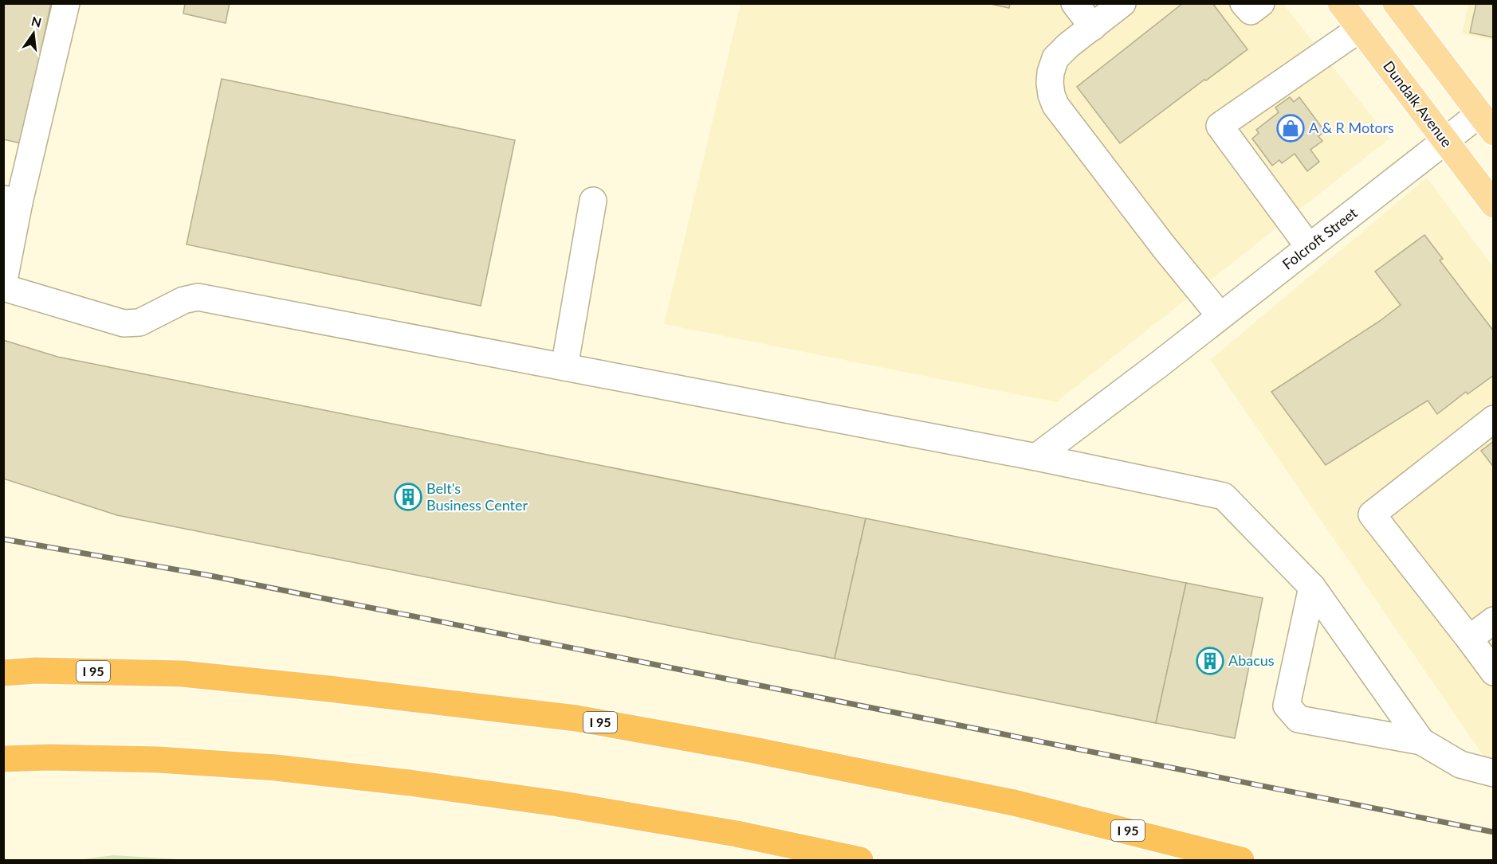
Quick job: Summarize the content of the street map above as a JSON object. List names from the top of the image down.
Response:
{
  "streets": {
    "highway": ["I 95"],
    "main road": ["Dundalk Avenue"],
    "street": ["Folcroft Street"]
  },
  "crossings": [
    ["Dundalk Avenue", "Folcroft Street"]
  ],
  "places": {
    "shop": ["A & R Motors"],
    "building": ["Belt's Business Center", "Abacus"]
  },
  "north": "top"
}
